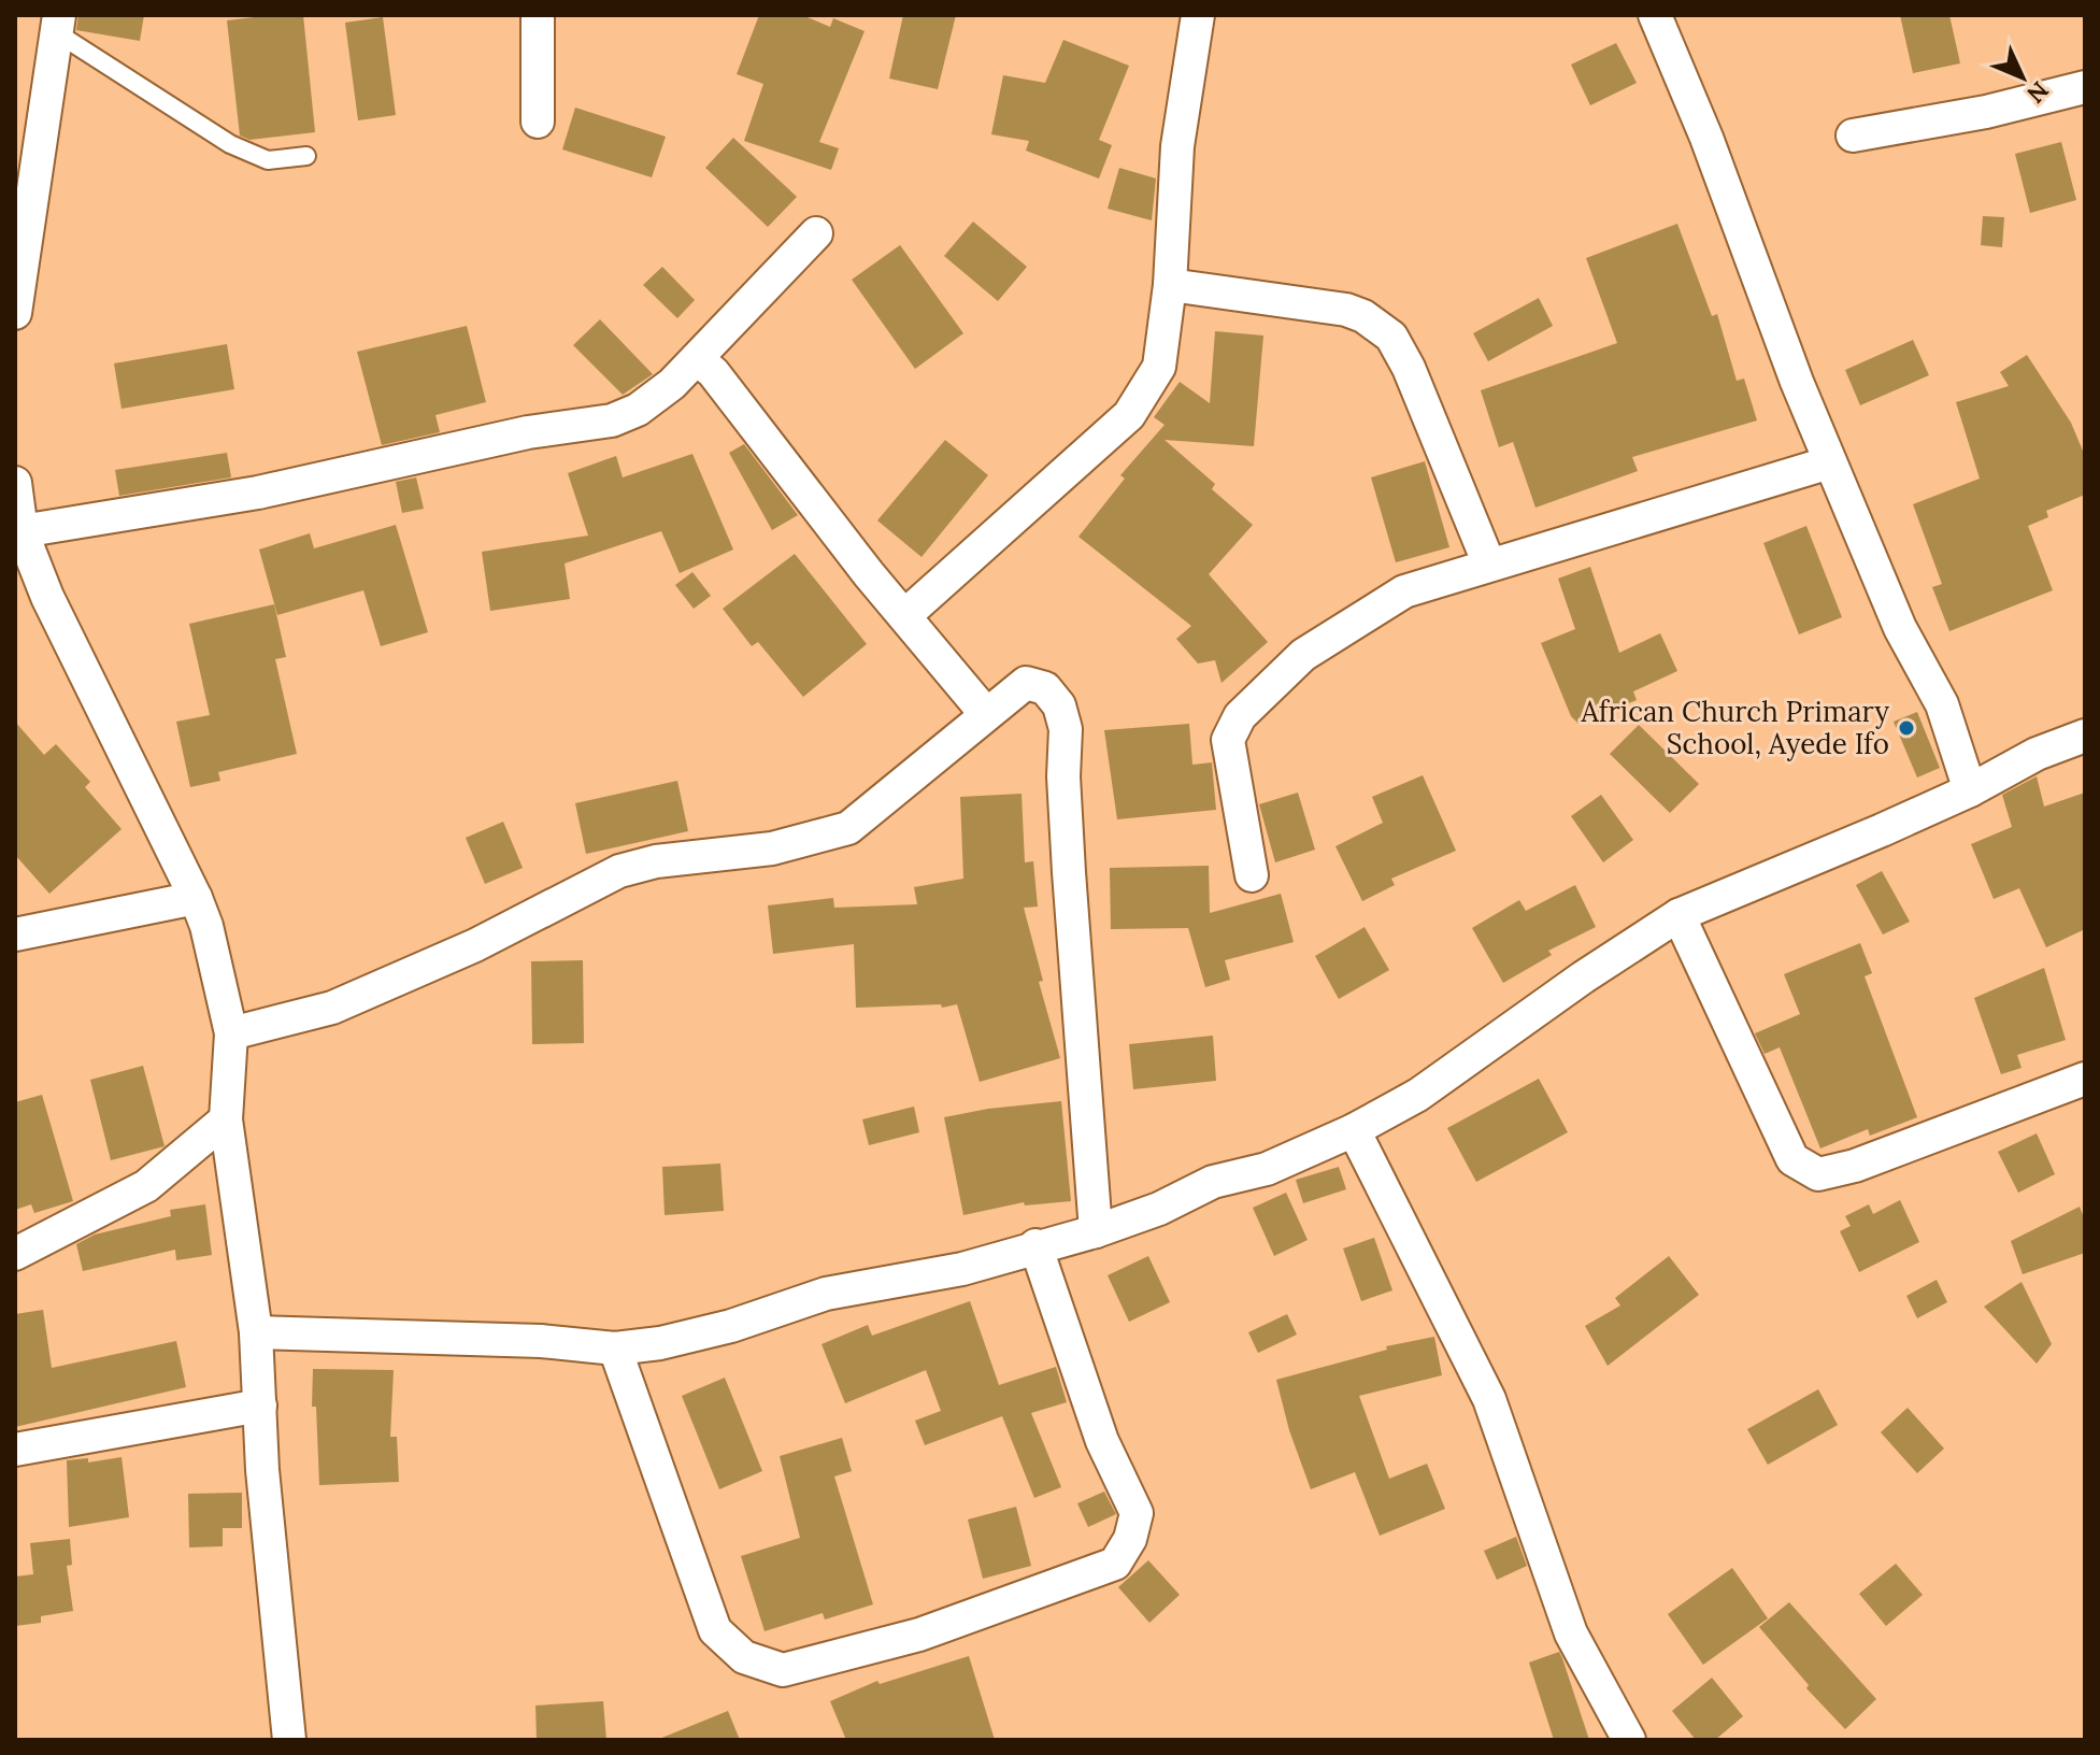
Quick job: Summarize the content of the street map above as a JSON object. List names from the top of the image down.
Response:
{
  "places": ["African Church Primary School, Ayede Ifo"],
  "north": "bottom right"
}
